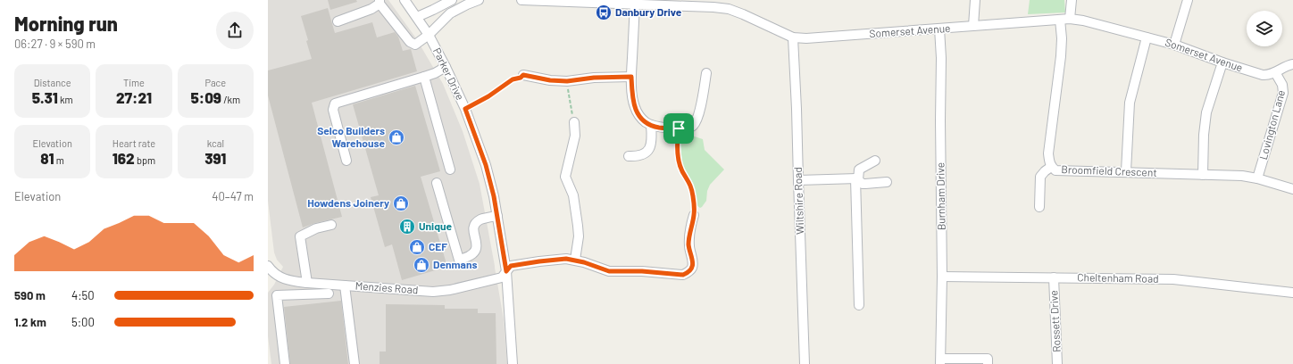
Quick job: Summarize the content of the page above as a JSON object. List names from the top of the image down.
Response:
{
  "streets": {
    "street": [
      "Somerset Avenue",
      "Parker Drive",
      "Lovington Lane",
      "Broomfield Crescent",
      "Burnham Drive",
      "Wiltshire Road",
      "Cheltenham Road",
      "Menzies Road",
      "Rossett Drive"
    ]
  },
  "crossings": [
    ["Somerset Avenue", "Lovington Lane"],
    ["Somerset Avenue", "Broomfield Crescent"],
    ["Somerset Avenue", "Burnham Drive"],
    ["Somerset Avenue", "Wiltshire Road"],
    ["Parker Drive", "Menzies Road"],
    ["Lovington Lane", "Broomfield Crescent"],
    ["Burnham Drive", "Cheltenham Road"],
    ["Cheltenham Road", "Rossett Drive"]
  ],
  "places": {
    "bus stop": ["Danbury Drive"],
    "shop": [
      "Selco Builders Warehouse",
      "Howdens Joinery",
      "CEF",
      "Denmans"
    ],
    "building": ["Unique"]
  },
  "page": {
    "heading": ["Morning run", "06:27 · 9 × 590 m"],
    "stats": [
      ["Distance", "5.31 km"],
      ["Time", "27:21"],
      ["Pace", "5:09 /km"],
      ["Elevation", "81 m"],
      ["Heart rate", "162 bpm"],
      ["kcal", "391"]
    ],
    "chart": ["Elevation", "40–47 m"],
    "list": [
      {
        "name": "590 m",
        "note": "4:50"
      },
      {
        "name": "1.2 km",
        "note": "5:00"
      }
    ]
  }
}
